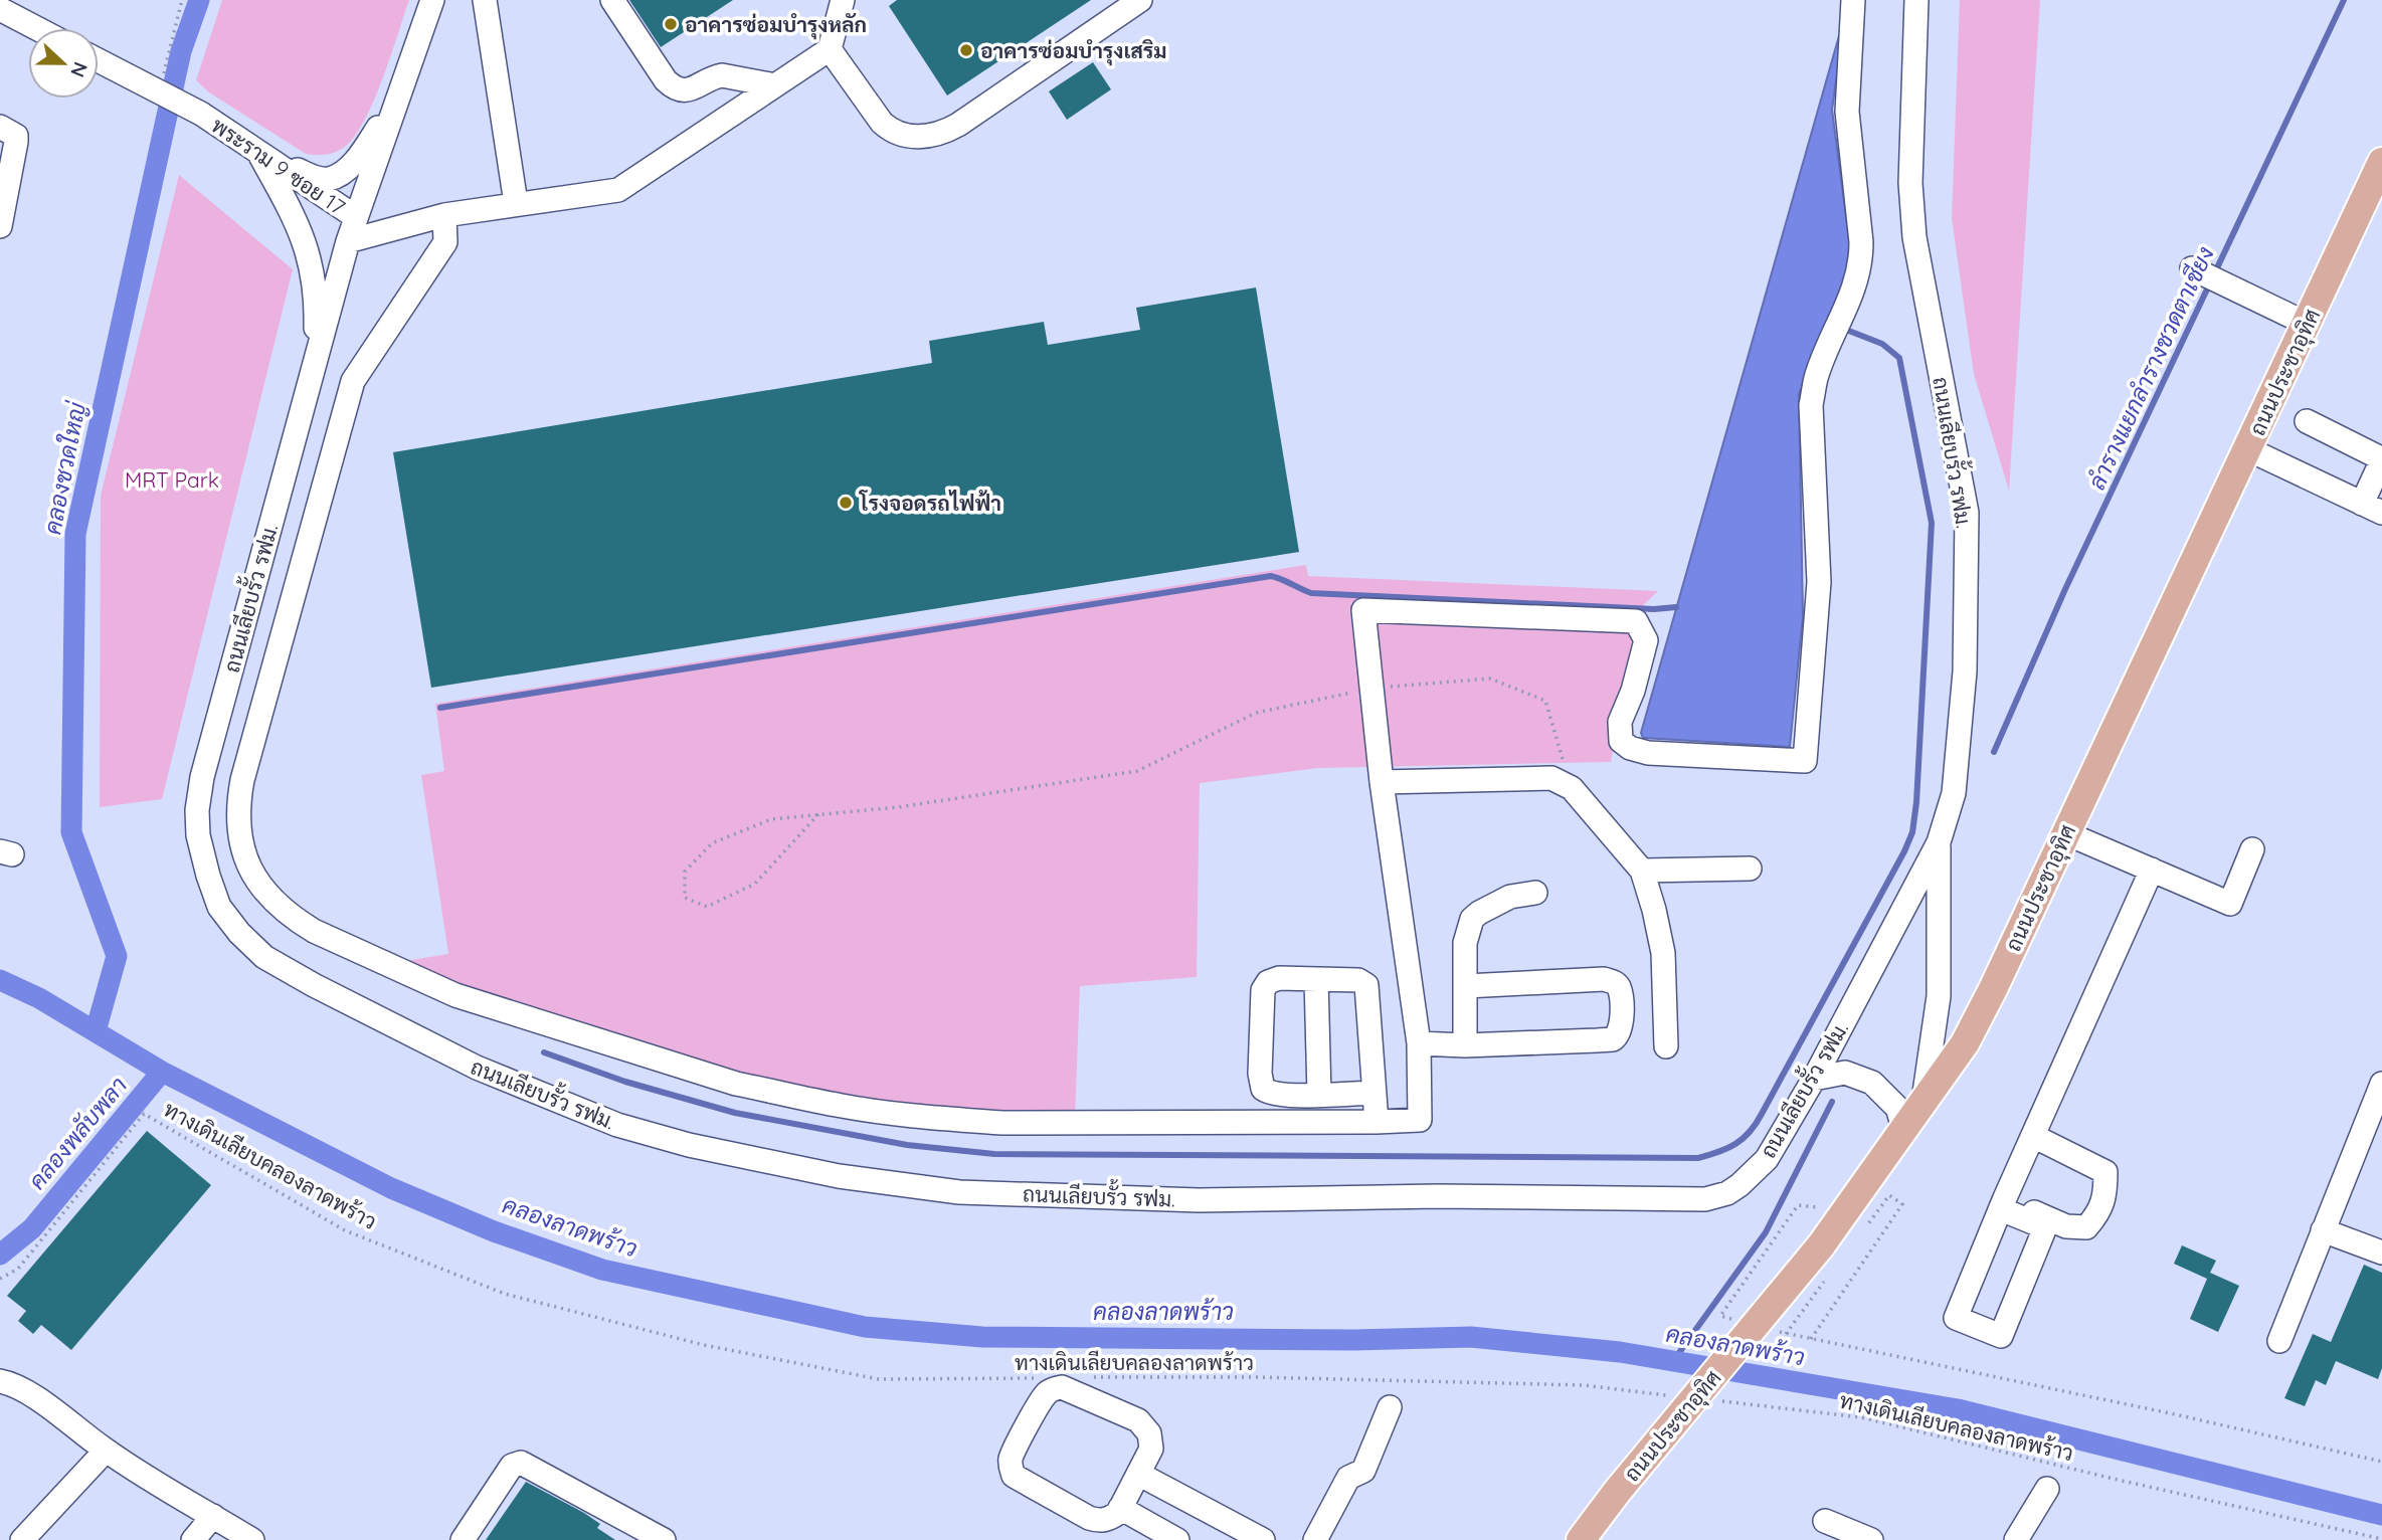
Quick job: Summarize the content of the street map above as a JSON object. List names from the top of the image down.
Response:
{
  "streets": {
    "main road": ["ถนนประชาอุทิศ"],
    "street": ["พระราม 9 ซอย 17", "ถนนเลียบรั้ว รฟม."],
    "path": ["ทางเดินเลียบคลองลาดพร้าว"]
  },
  "crossings": [
    ["พระราม 9 ซอย 17", "ถนนเลียบรั้ว รฟม."]
  ],
  "water": [
    "ลำรางแยกลำรางชวดตาเชียง",
    "คลองชวดใหญ่",
    "คลองพลับพลา",
    "คลองลาดพร้าว"
  ],
  "parks": ["MRT Park"],
  "places": ["อาคารซ่อมบำรุงหลัก", "อาคารซ่อมบำรุงเสริม", "โรงจอดรถไฟฟ้า"],
  "north": "right"
}
